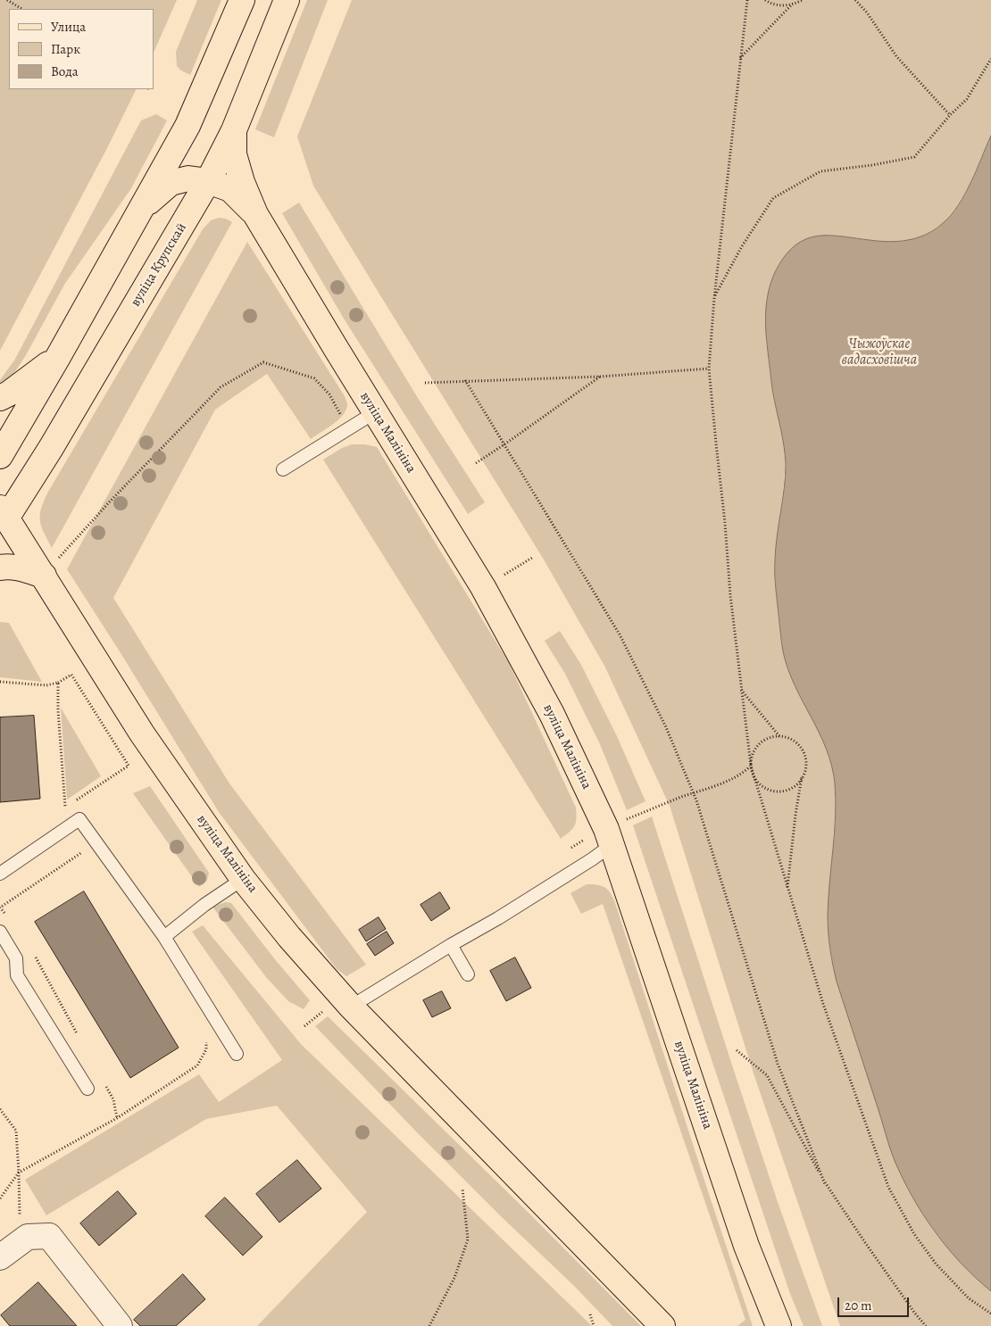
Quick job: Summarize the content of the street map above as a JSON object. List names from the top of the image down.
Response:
{
  "streets": {
    "main road": ["вуліца Крупскай", "вуліца Малініна"]
  },
  "crossings": [
    ["вуліца Крупскай", "вуліца Малініна"]
  ],
  "water": ["Чыжоўскае вадасховішча"],
  "legend": ["Улица", "Парк", "Вода"],
  "scale_bar": "20 m"
}
